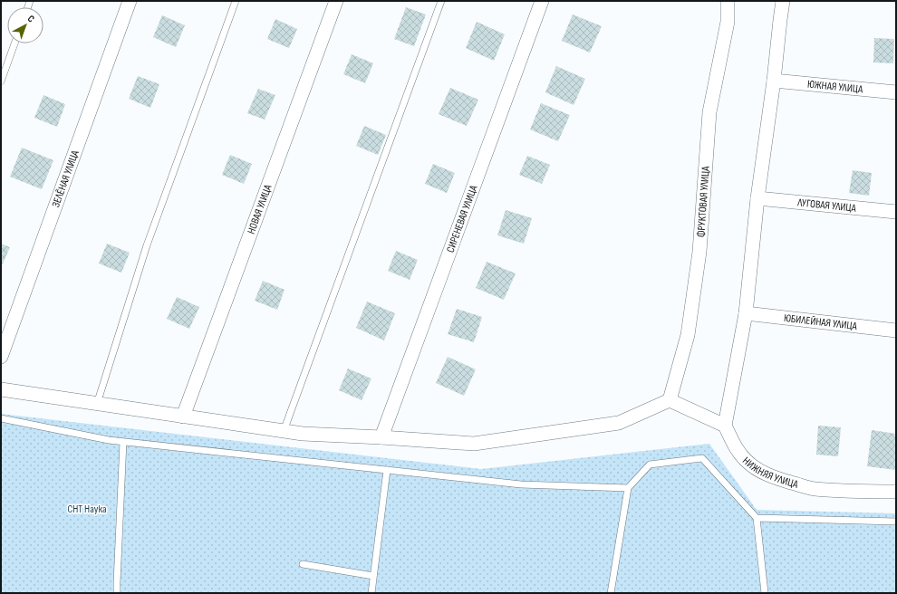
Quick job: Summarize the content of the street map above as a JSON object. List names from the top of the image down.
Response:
{
  "streets": {
    "street": [
      "ЮЖНАЯ УЛИЦА",
      "ЗЕЛЁНАЯ УЛИЦА",
      "ФРУКТОВАЯ УЛИЦА",
      "ЛУГОВАЯ УЛИЦА",
      "НОВАЯ УЛИЦА",
      "СИРЕНЕВАЯ УЛИЦА",
      "ЮБИЛЕЙНАЯ УЛИЦА",
      "НИЖНЯЯ УЛИЦА"
    ]
  },
  "parks": ["СНТ Наука"],
  "north": "top right"
}
